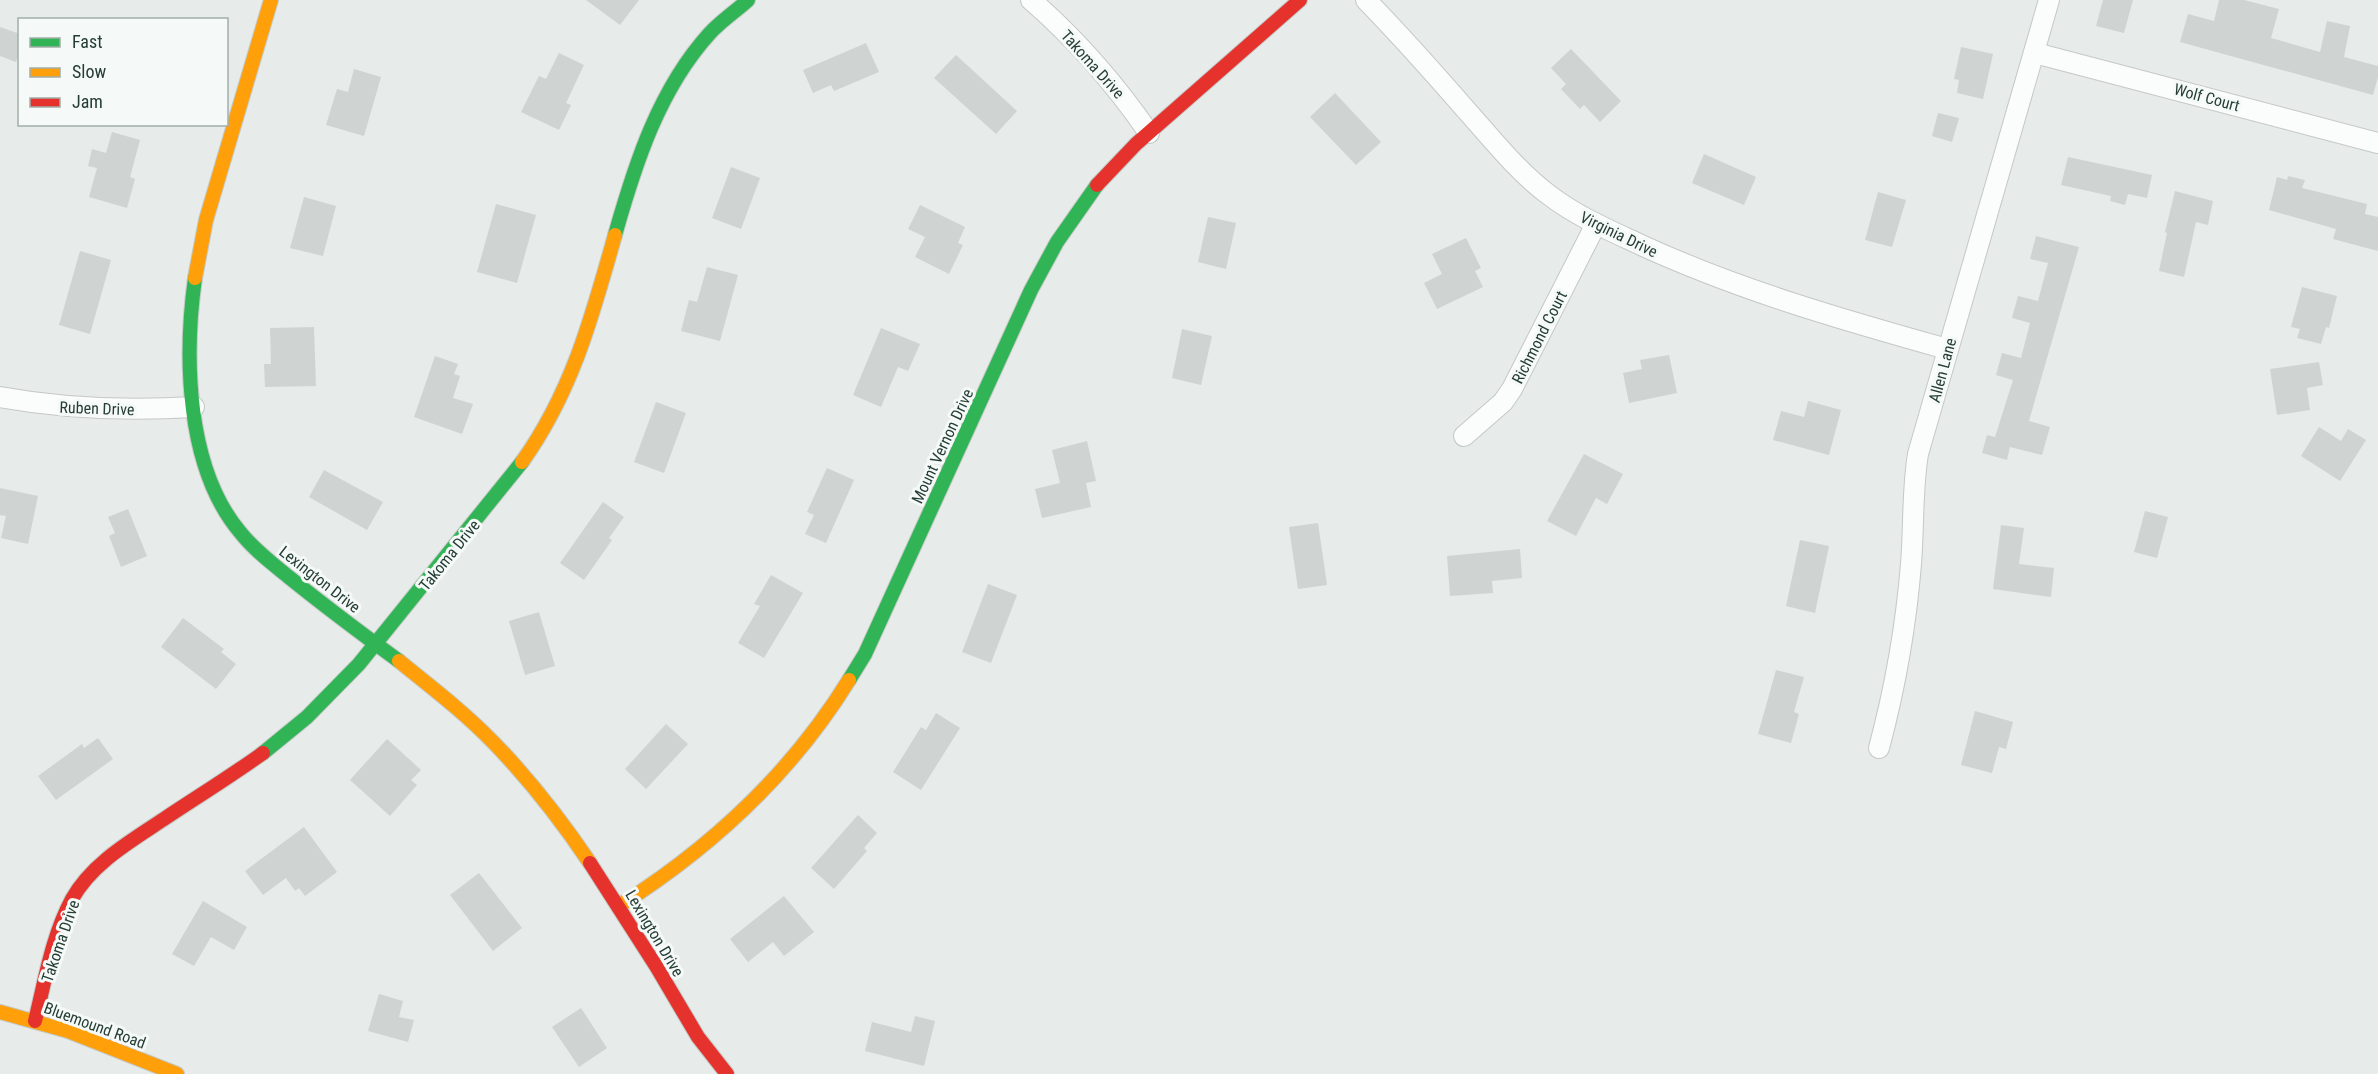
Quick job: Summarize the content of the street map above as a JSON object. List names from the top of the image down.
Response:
{
  "streets": {
    "street": [
      "Takoma Drive",
      "Wolf Court",
      "Virginia Drive",
      "Richmond Court",
      "Allen Lane",
      "Ruben Drive",
      "Mount Vernon Drive",
      "Lexington Drive",
      "Bluemound Road"
    ]
  },
  "crossings": [
    ["Takoma Drive", "Mount Vernon Drive"],
    ["Takoma Drive", "Lexington Drive"],
    ["Takoma Drive", "Bluemound Road"],
    ["Wolf Court", "Allen Lane"],
    ["Virginia Drive", "Richmond Court"],
    ["Virginia Drive", "Allen Lane"],
    ["Ruben Drive", "Lexington Drive"],
    ["Mount Vernon Drive", "Lexington Drive"]
  ],
  "legend": ["Fast", "Slow", "Jam"]
}
